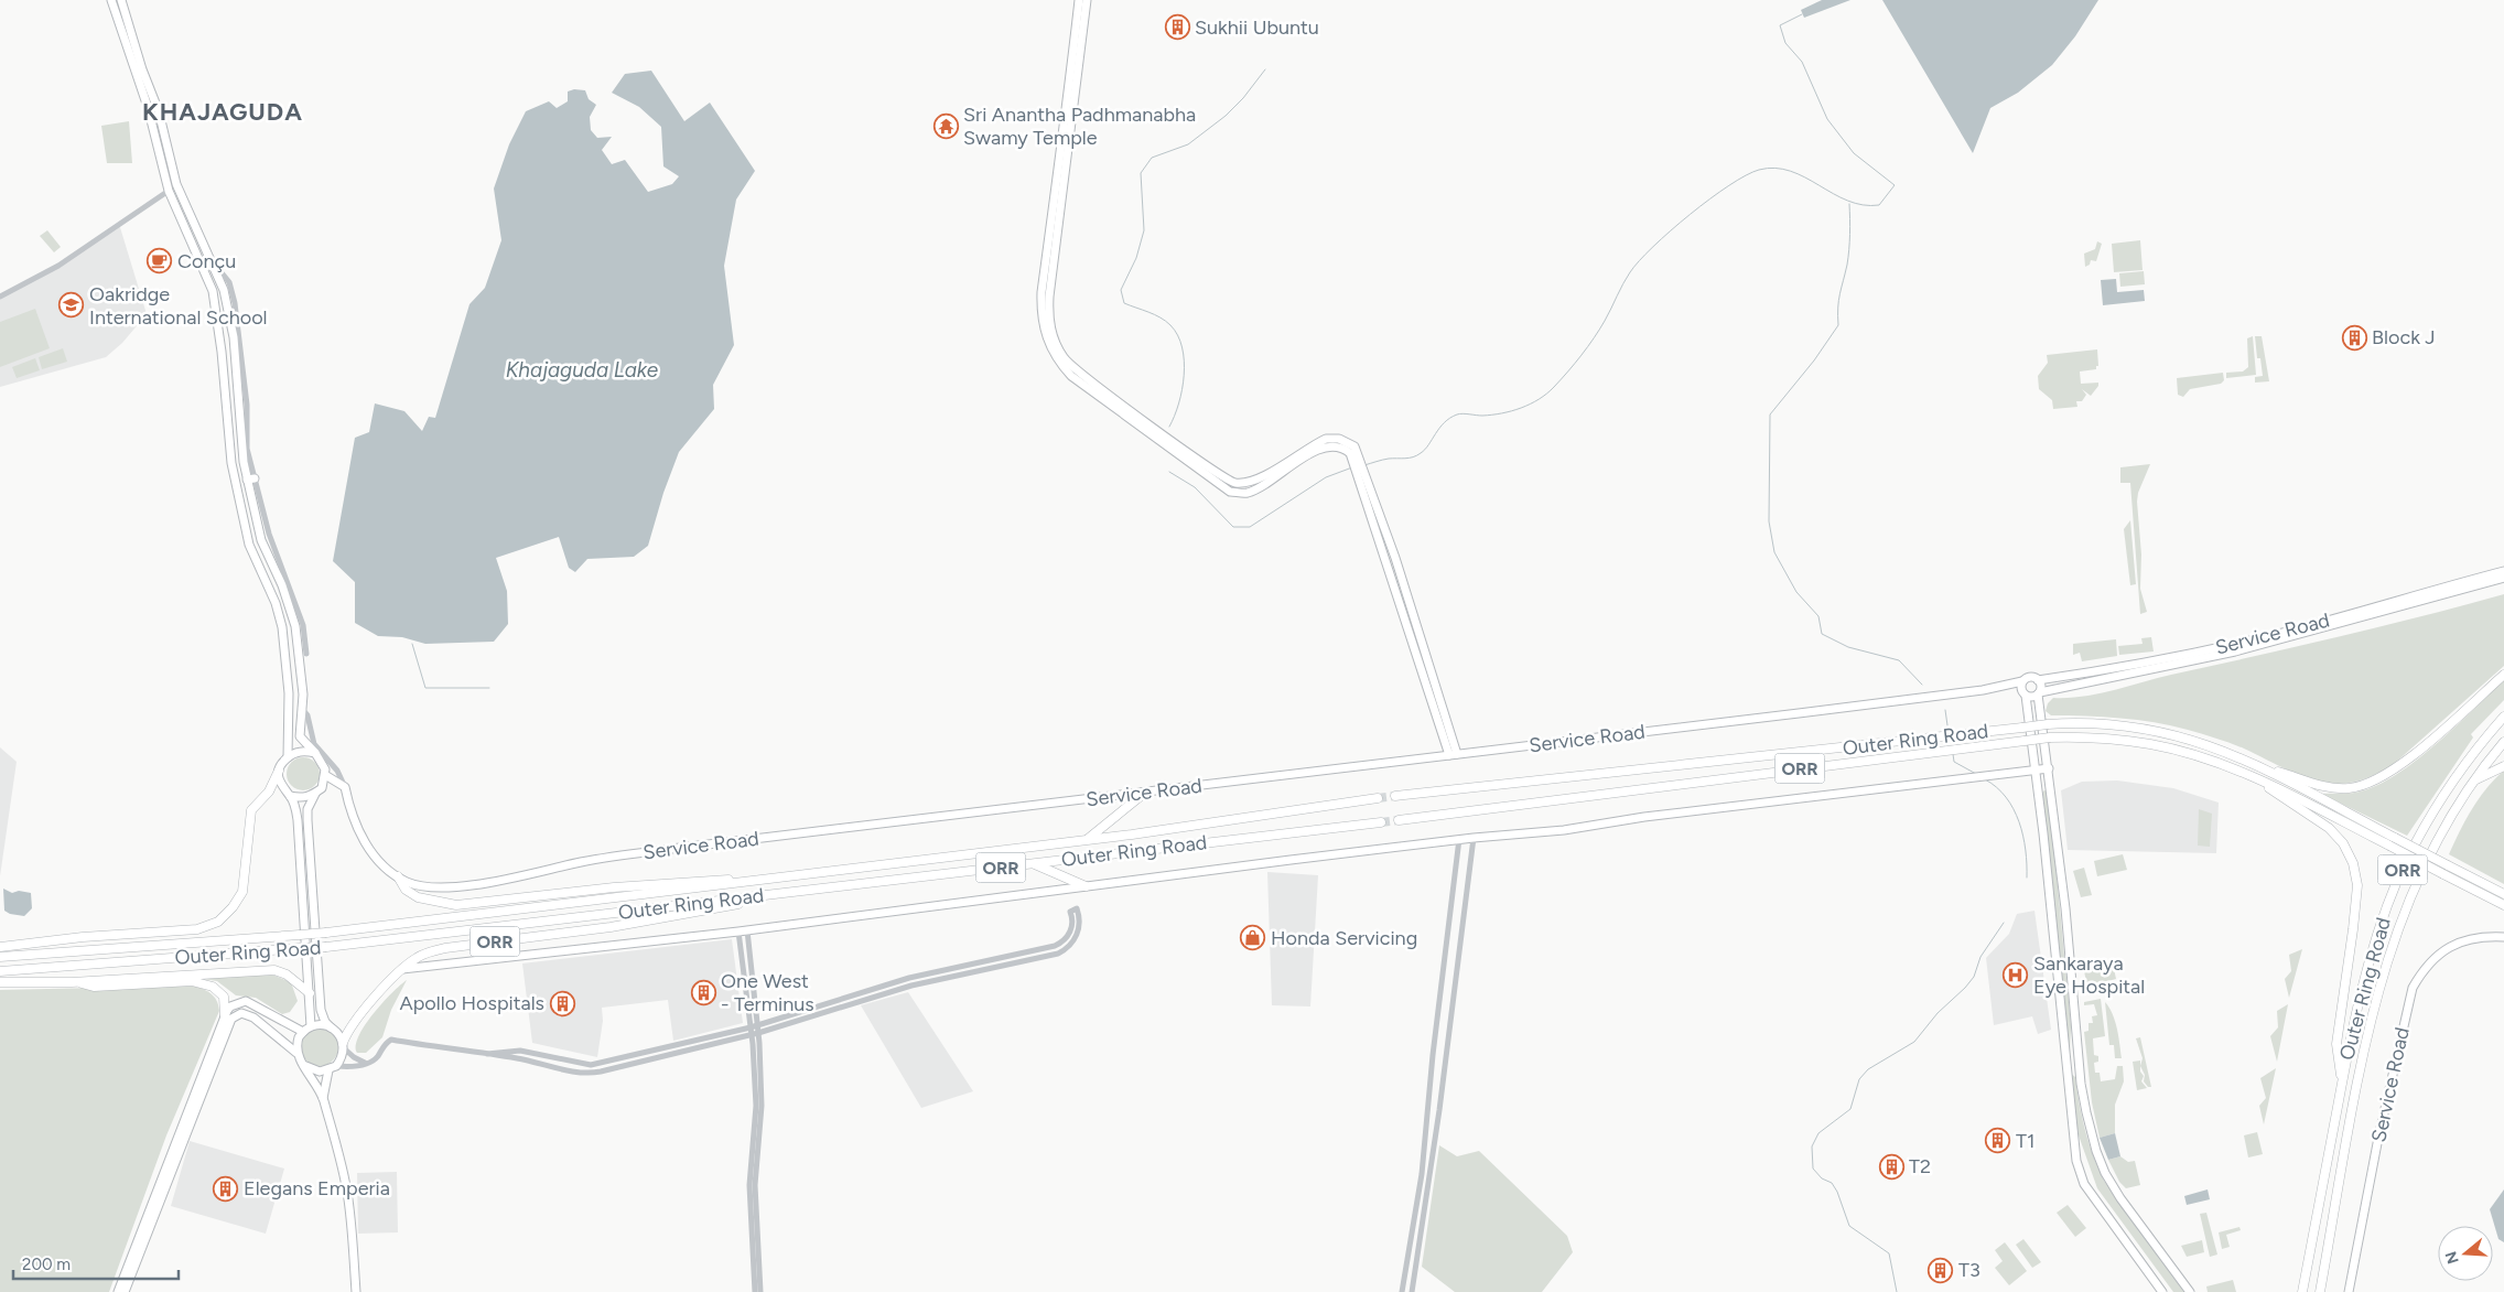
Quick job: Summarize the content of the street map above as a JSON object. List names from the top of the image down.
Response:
{
  "streets": {
    "highway": ["Outer Ring Road", "ORR"],
    "main road": ["Service Road"]
  },
  "crossings": [
    ["Service Road", "ORR"],
    ["Outer Ring Road", "ORR"]
  ],
  "districts": ["KHAJAGUDA"],
  "water": ["Khajaguda Lake"],
  "places": {
    "building": [
      "Sukhii Ubuntu",
      "Block J",
      "One West - Terminus",
      "Apollo Hospitals",
      "T1",
      "T2",
      "Elegans Emperia",
      "T3"
    ],
    "temple": ["Sri Anantha Padhmanabha Swamy Temple"],
    "cafe": ["Conçu"],
    "school or university": ["Oakridge International School"],
    "shop": ["Honda Servicing"],
    "hospital": ["Sankaraya Eye Hospital"]
  },
  "scale_bar": "200 m",
  "north": "left"
}
